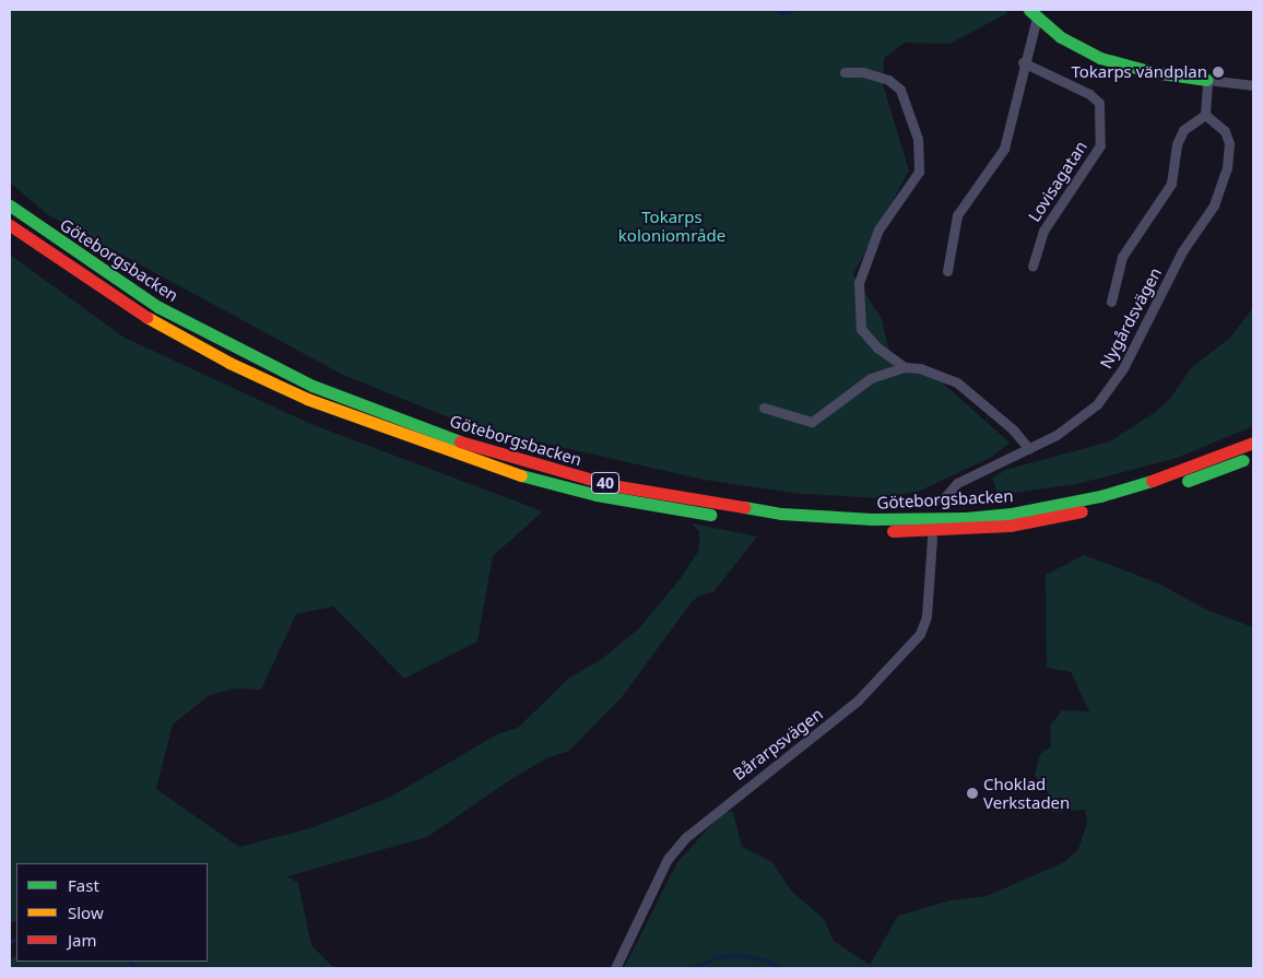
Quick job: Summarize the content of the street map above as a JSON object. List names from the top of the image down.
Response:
{
  "streets": {
    "main road": ["Göteborgsbacken", "40"],
    "street": ["Lovisagatan", "Nygårdsvägen", "Bårarpsvägen"]
  },
  "parks": ["Tokarps koloniområde"],
  "places": ["Tokarps vändplan", "Choklad Verkstaden"],
  "legend": ["Fast", "Slow", "Jam"]
}
